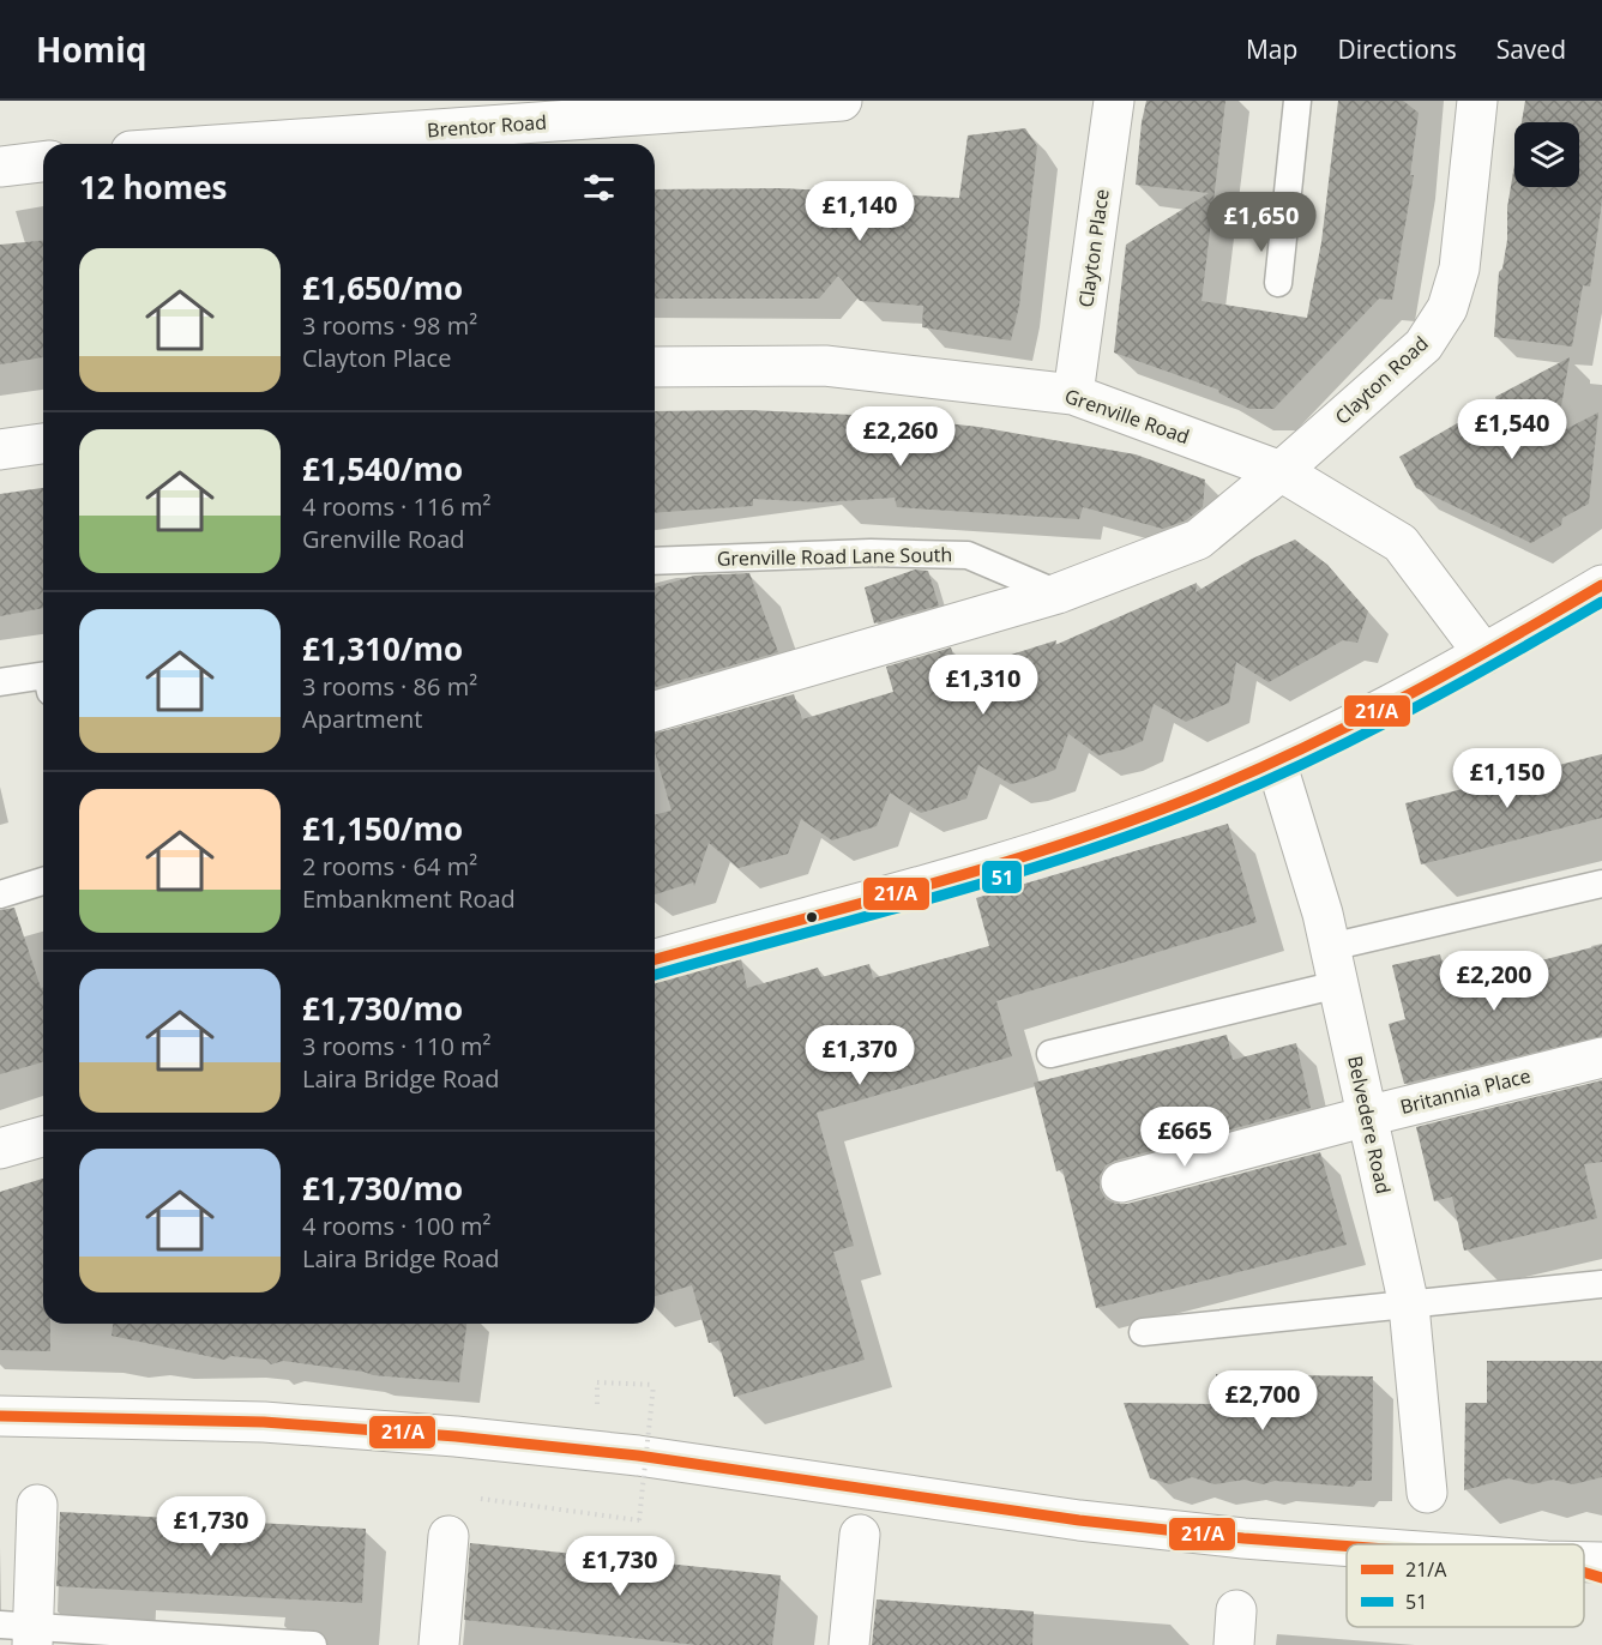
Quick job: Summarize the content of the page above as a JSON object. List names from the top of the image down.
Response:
{
  "streets": {
    "street": [
      "Brentor Road",
      "Clayton Place",
      "Clayton Road",
      "Grenville Road",
      "Britannia Place",
      "Belvedere Road"
    ],
    "lane": ["Grenville Road Lane South"]
  },
  "crossings": [
    ["Clayton Place", "Grenville Road"],
    ["Clayton Road", "Grenville Road"],
    ["Clayton Road", "Grenville Road Lane South"],
    ["Britannia Place", "Belvedere Road"]
  ],
  "lines": ["transit line 21/A", "transit line 51"],
  "legend": ["21/A", "51"],
  "page": {
    "header": "Homiq",
    "nav": ["Map", "Directions", "Saved"],
    "heading": "12 homes",
    "price": [
      "£1,140",
      "£1,650",
      "£1,540",
      "£2,260",
      "£1,310",
      "£1,150",
      "£2,200",
      "£1,370",
      "£665",
      "£2,700",
      "£1,730",
      "£1,730"
    ],
    "list": [
      {
        "name": "£1,650/mo",
        "note": "3 rooms · 98 m² · Clayton Place"
      },
      {
        "name": "£1,540/mo",
        "note": "4 rooms · 116 m² · Grenville Road"
      },
      {
        "name": "£1,310/mo",
        "note": "3 rooms · 86 m² · Apartment"
      },
      {
        "name": "£1,150/mo",
        "note": "2 rooms · 64 m² · Embankment Road"
      },
      {
        "name": "£1,730/mo",
        "note": "3 rooms · 110 m² · Laira Bridge Road"
      },
      {
        "name": "£1,730/mo",
        "note": "4 rooms · 100 m² · Laira Bridge Road"
      }
    ]
  }
}
